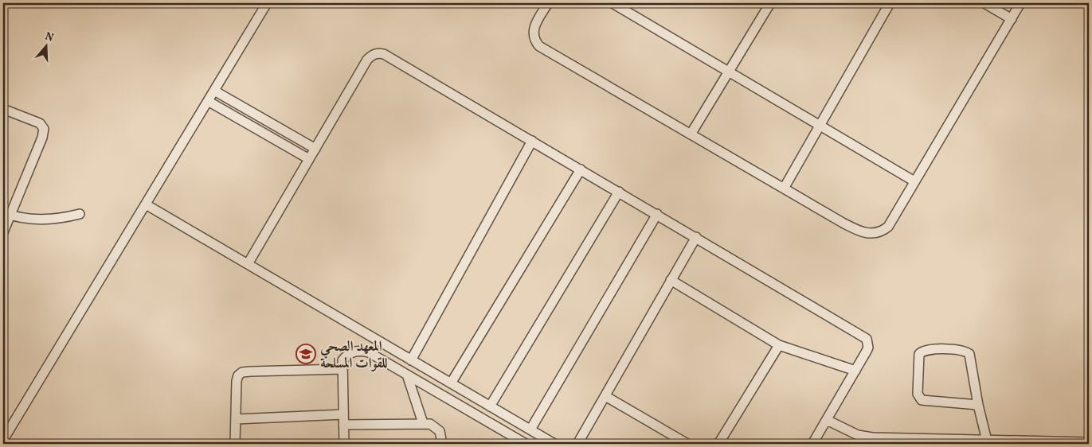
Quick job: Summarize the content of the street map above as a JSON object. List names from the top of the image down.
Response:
{
  "places": {
    "school or university": ["المعهد الصحي للقوات المسلحة"]
  },
  "north": "top"
}
